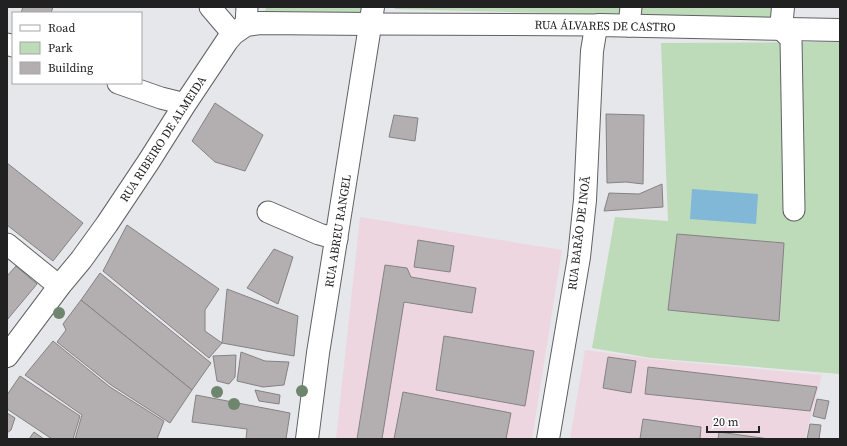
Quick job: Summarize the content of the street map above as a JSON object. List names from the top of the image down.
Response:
{
  "streets": {
    "main road": [
      "RUA ÁLVARES DE CASTRO",
      "RUA RIBEIRO DE ALMEIDA",
      "RUA ABREU RANGEL",
      "RUA BARÃO DE INOÃ"
    ]
  },
  "crossings": [
    ["RUA ÁLVARES DE CASTRO", "RUA ABREU RANGEL"],
    ["RUA ÁLVARES DE CASTRO", "RUA BARÃO DE INOÃ"]
  ],
  "legend": ["Road", "Park", "Building"],
  "scale_bar": "20 m"
}
